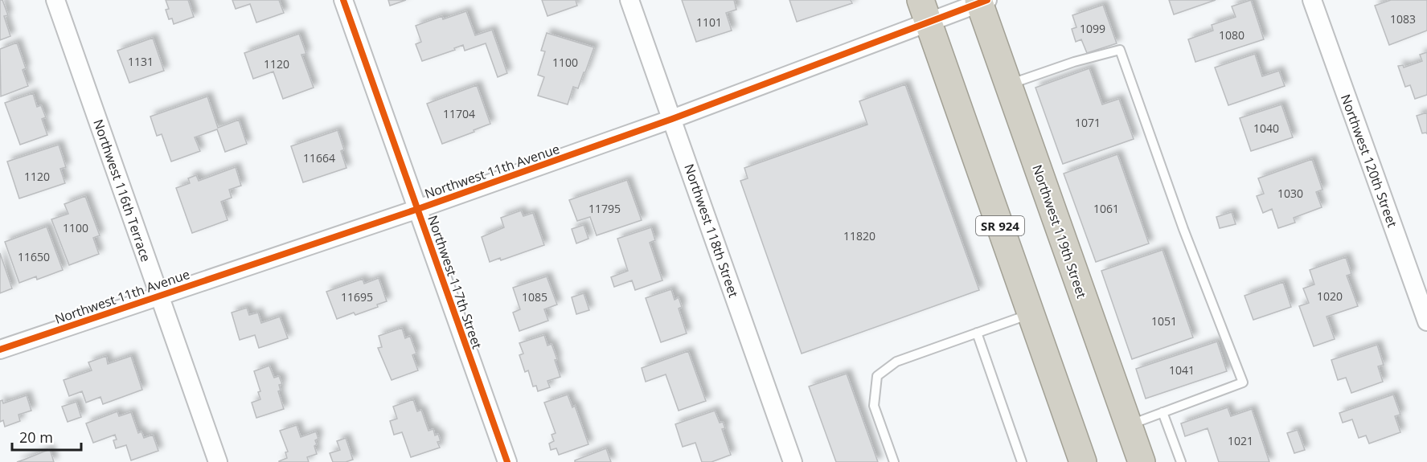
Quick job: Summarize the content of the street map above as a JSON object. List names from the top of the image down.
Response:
{
  "streets": {
    "highway": ["SR 924", "Northwest 119th Street"],
    "street": [
      "Northwest 120th Street",
      "Northwest 11th Avenue",
      "Northwest 116th Terrace",
      "Northwest 118th Street",
      "Northwest 117th Street"
    ]
  },
  "crossings": [
    ["Northwest 11th Avenue", "Northwest 116th Terrace"],
    ["Northwest 11th Avenue", "SR 924"],
    ["Northwest 11th Avenue", "Northwest 118th Street"],
    ["Northwest 11th Avenue", "Northwest 119th Street"],
    ["Northwest 11th Avenue", "Northwest 117th Street"]
  ],
  "house_numbers": [
    "1083",
    "1101",
    "1099",
    "1080",
    "1131",
    "1100",
    "1120",
    "11704",
    "1071",
    "1040",
    "11664",
    "1120",
    "1030",
    "11795",
    "1061",
    "1100",
    "11820",
    "11650",
    "1020",
    "11695",
    "1085",
    "1051",
    "1041",
    "1021"
  ],
  "scale_bar": "20 m"
}
